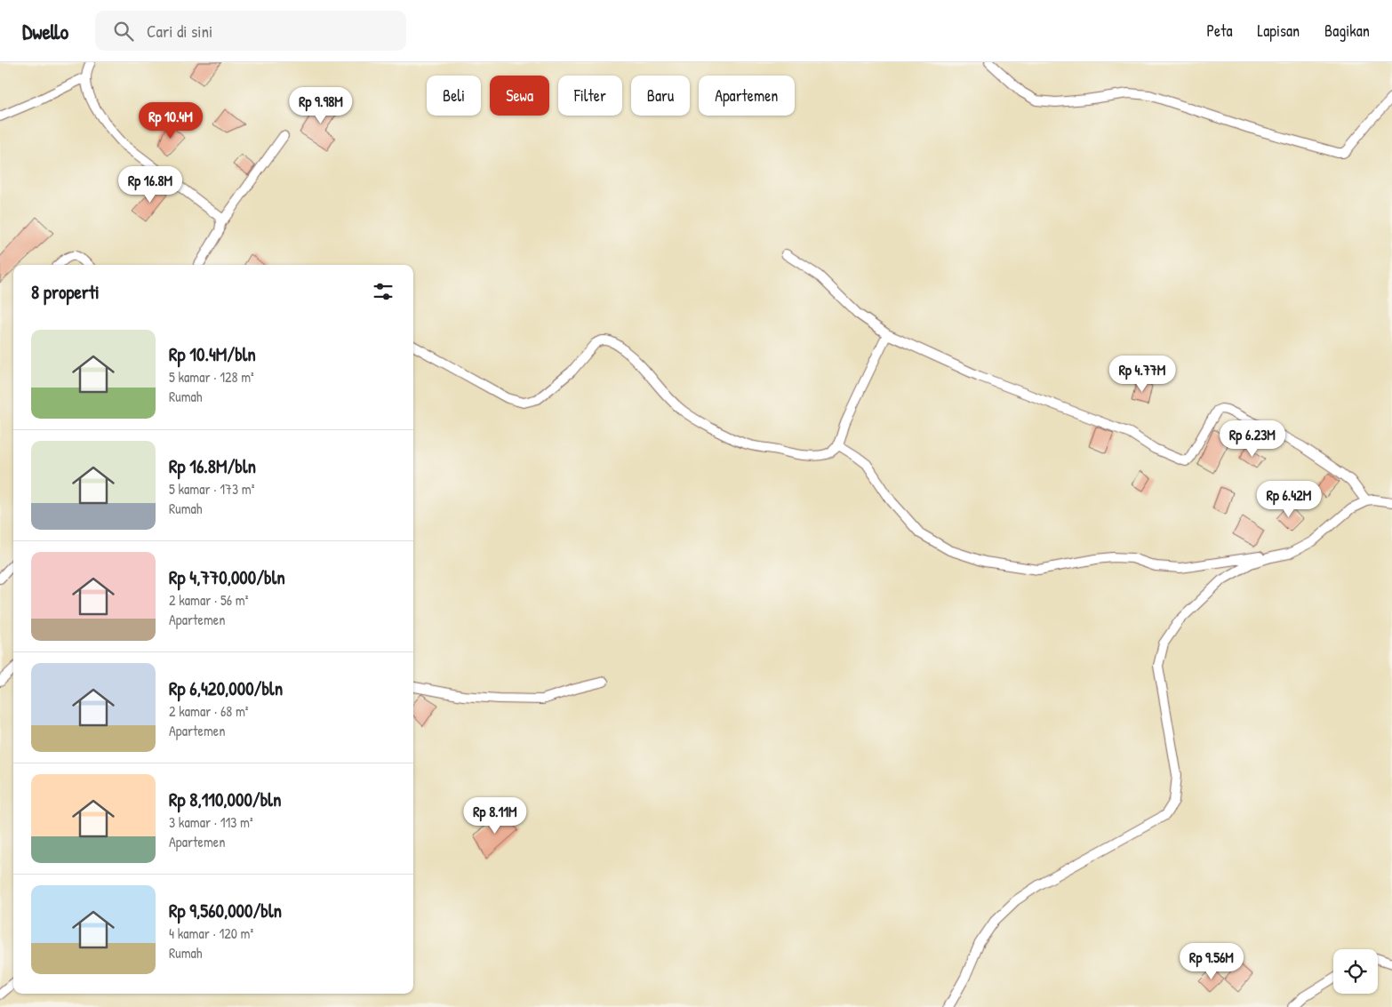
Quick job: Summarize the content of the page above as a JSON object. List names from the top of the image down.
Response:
{
  "page": {
    "header": "Dwello",
    "search": "Cari di sini",
    "nav": ["Peta", "Lapisan", "Bagikan"],
    "chip": [
      "Beli",
      "Sewa",
      "Filter",
      "Baru",
      "Apartemen"
    ],
    "price": [
      "Rp 9.98M",
      "Rp 10.4M",
      "Rp 16.8M",
      "Rp 4.77M",
      "Rp 6.23M",
      "Rp 6.42M",
      "Rp 8.11M",
      "Rp 9.56M"
    ],
    "heading": "8 properti",
    "list": [
      {
        "name": "Rp 10.4M/bln",
        "note": "5 kamar · 128 m² · Rumah"
      },
      {
        "name": "Rp 16.8M/bln",
        "note": "5 kamar · 173 m² · Rumah"
      },
      {
        "name": "Rp 4,770,000/bln",
        "note": "2 kamar · 56 m² · Apartemen"
      },
      {
        "name": "Rp 6,420,000/bln",
        "note": "2 kamar · 68 m² · Apartemen"
      },
      {
        "name": "Rp 8,110,000/bln",
        "note": "3 kamar · 113 m² · Apartemen"
      },
      {
        "name": "Rp 9,560,000/bln",
        "note": "4 kamar · 120 m² · Rumah"
      }
    ]
  }
}
